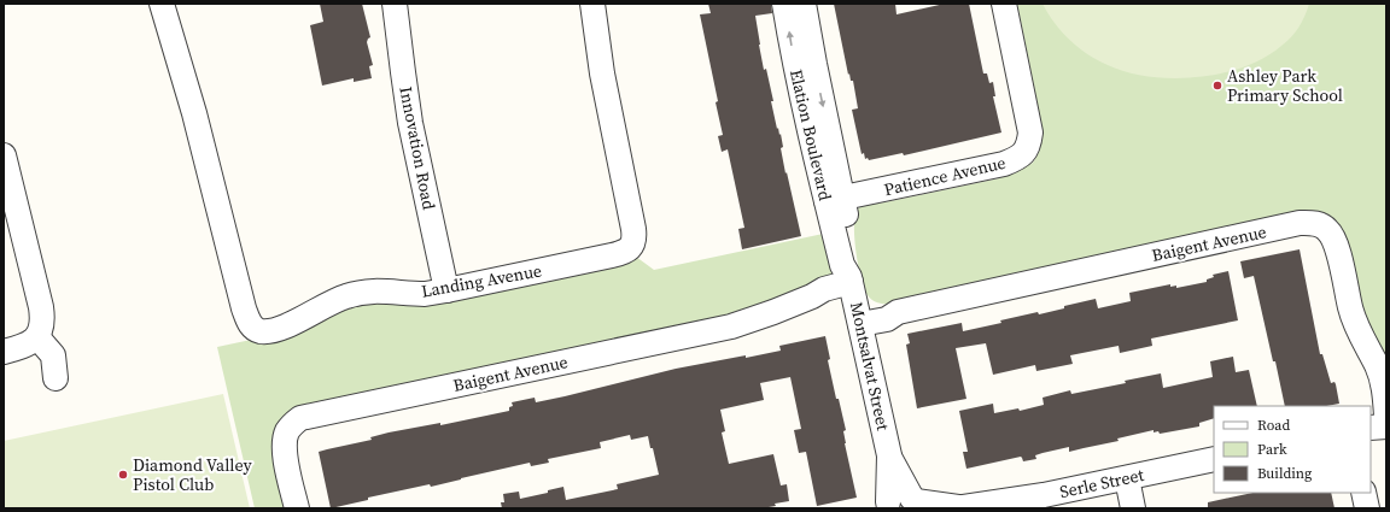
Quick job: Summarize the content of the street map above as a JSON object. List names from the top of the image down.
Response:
{
  "streets": {
    "street": [
      "Elation Boulevard",
      "Innovation Road",
      "Patience Avenue",
      "Baigent Avenue",
      "Landing Avenue",
      "Montsalvat Street",
      "Serle Street"
    ]
  },
  "crossings": [
    ["Elation Boulevard", "Patience Avenue"],
    ["Elation Boulevard", "Baigent Avenue"],
    ["Elation Boulevard", "Montsalvat Street"],
    ["Innovation Road", "Landing Avenue"],
    ["Baigent Avenue", "Montsalvat Street"],
    ["Montsalvat Street", "Serle Street"]
  ],
  "places": ["Ashley Park Primary School", "Diamond Valley Pistol Club"],
  "legend": ["Road", "Park", "Building"]
}
